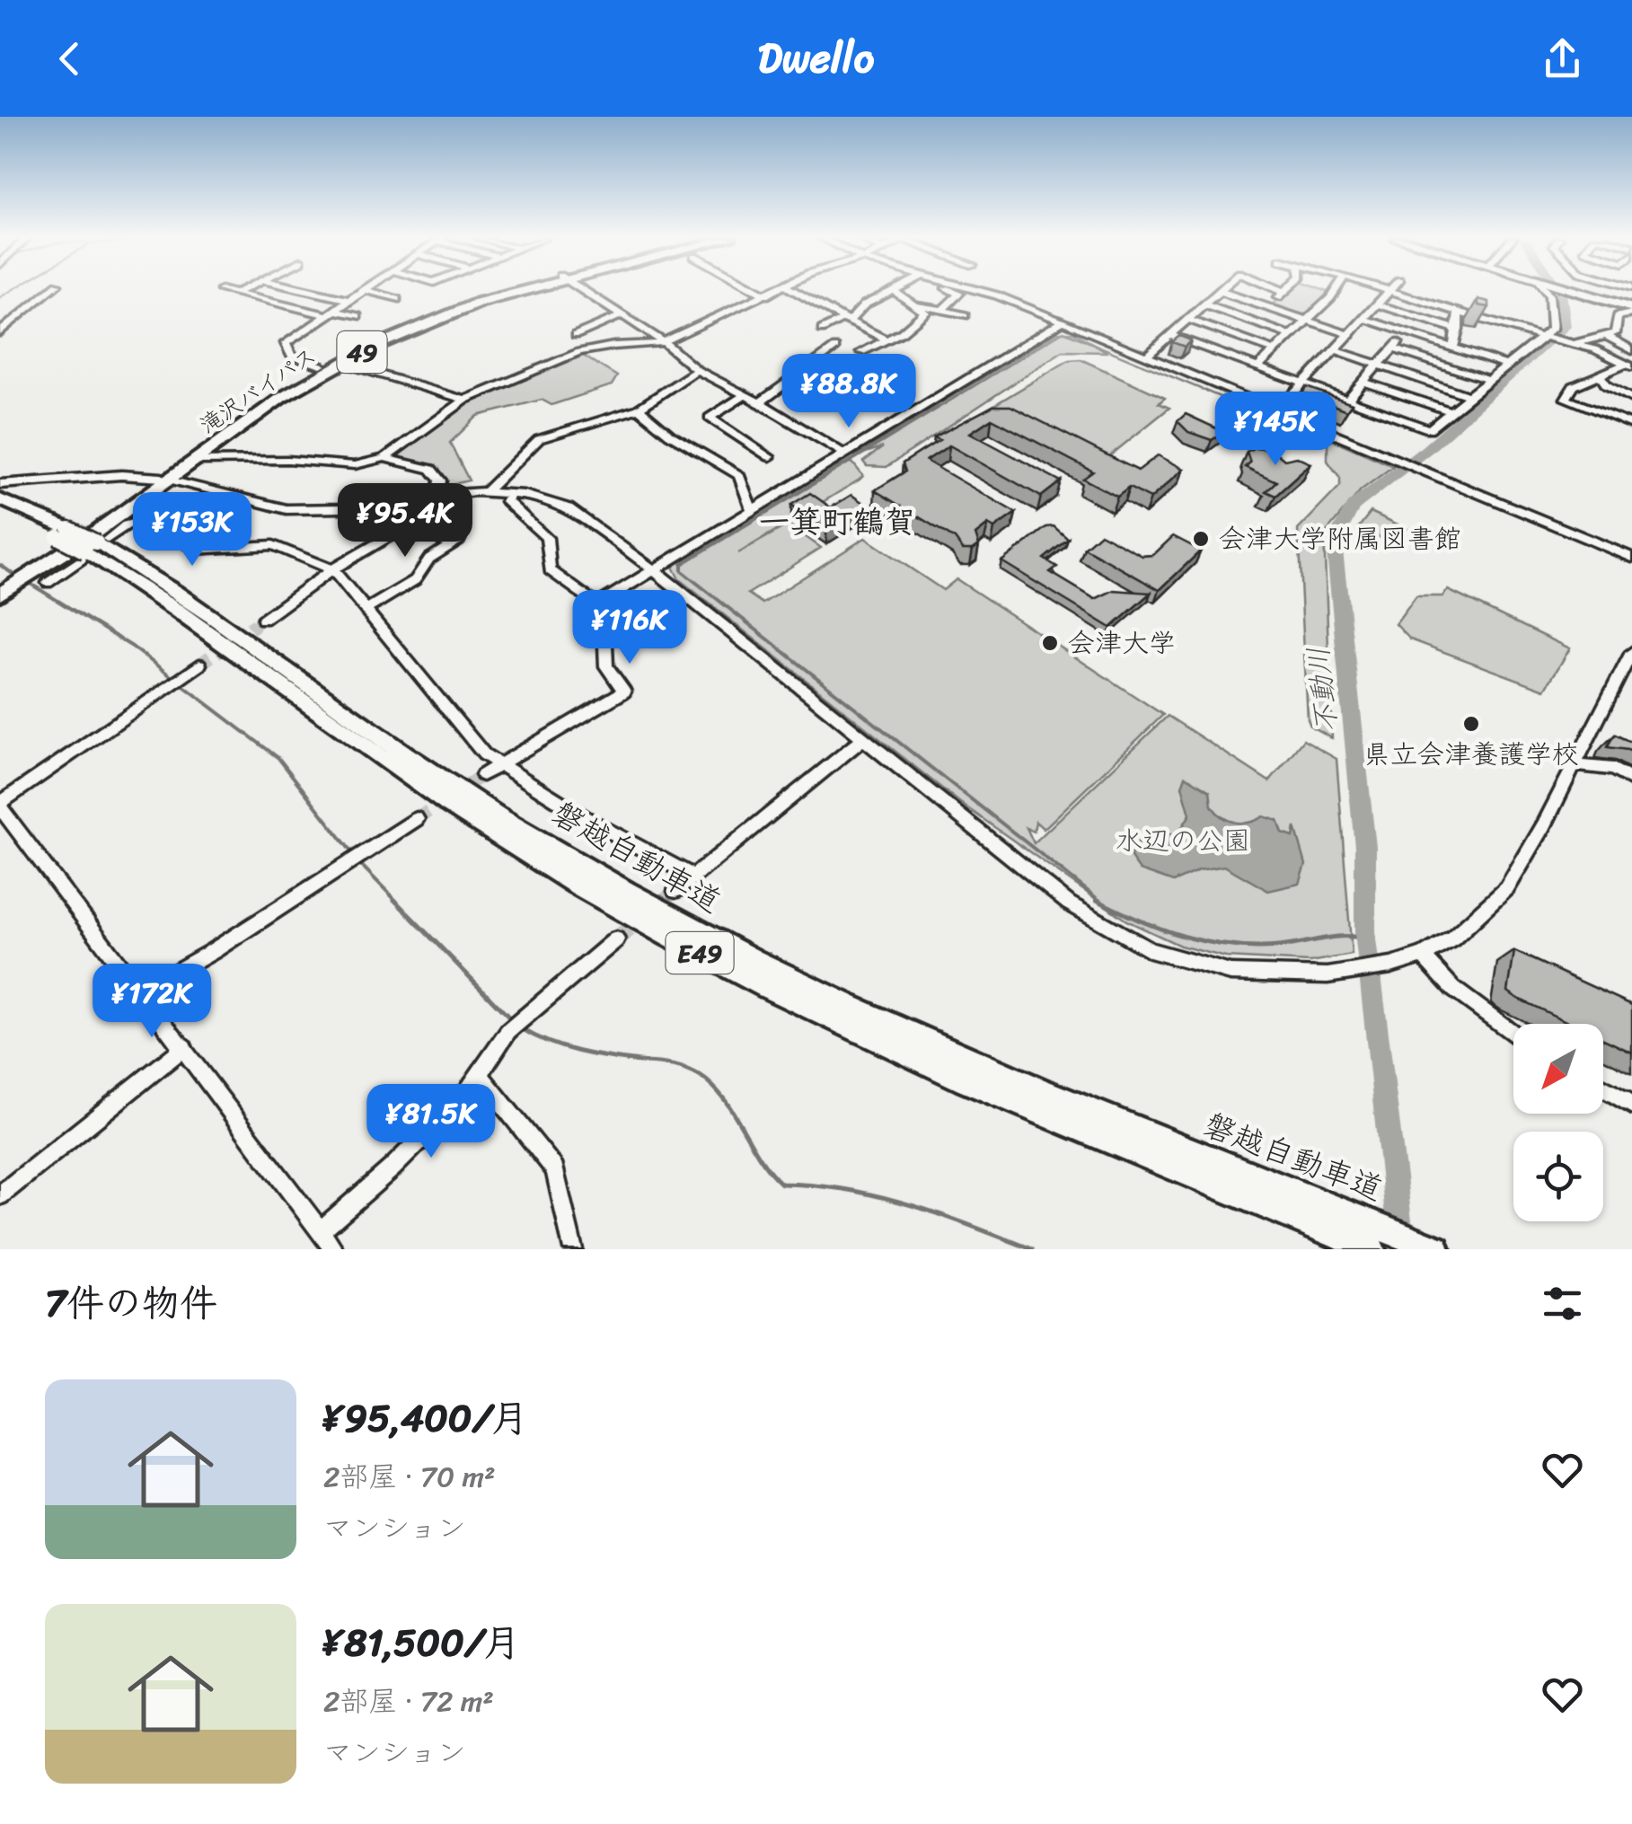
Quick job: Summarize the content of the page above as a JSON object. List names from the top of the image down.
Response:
{
  "streets": {
    "highway": [
      "49",
      "滝沢バイパス",
      "磐越自動車道",
      "E49"
    ]
  },
  "districts": ["一箕町鶴賀"],
  "water": ["不動川"],
  "parks": ["水辺の公園"],
  "places": ["会津大学附属図書館", "会津大学", "県立会津養護学校"],
  "north": "bottom left",
  "page": {
    "header": "Dwello",
    "price": [
      "¥88.8K",
      "¥145K",
      "¥95.4K",
      "¥153K",
      "¥116K",
      "¥172K",
      "¥81.5K"
    ],
    "heading": "7件の物件",
    "list": [
      {
        "name": "¥95,400/月",
        "note": "2部屋 · 70 m² · マンション"
      },
      {
        "name": "¥81,500/月",
        "note": "2部屋 · 72 m² · マンション"
      }
    ]
  }
}
